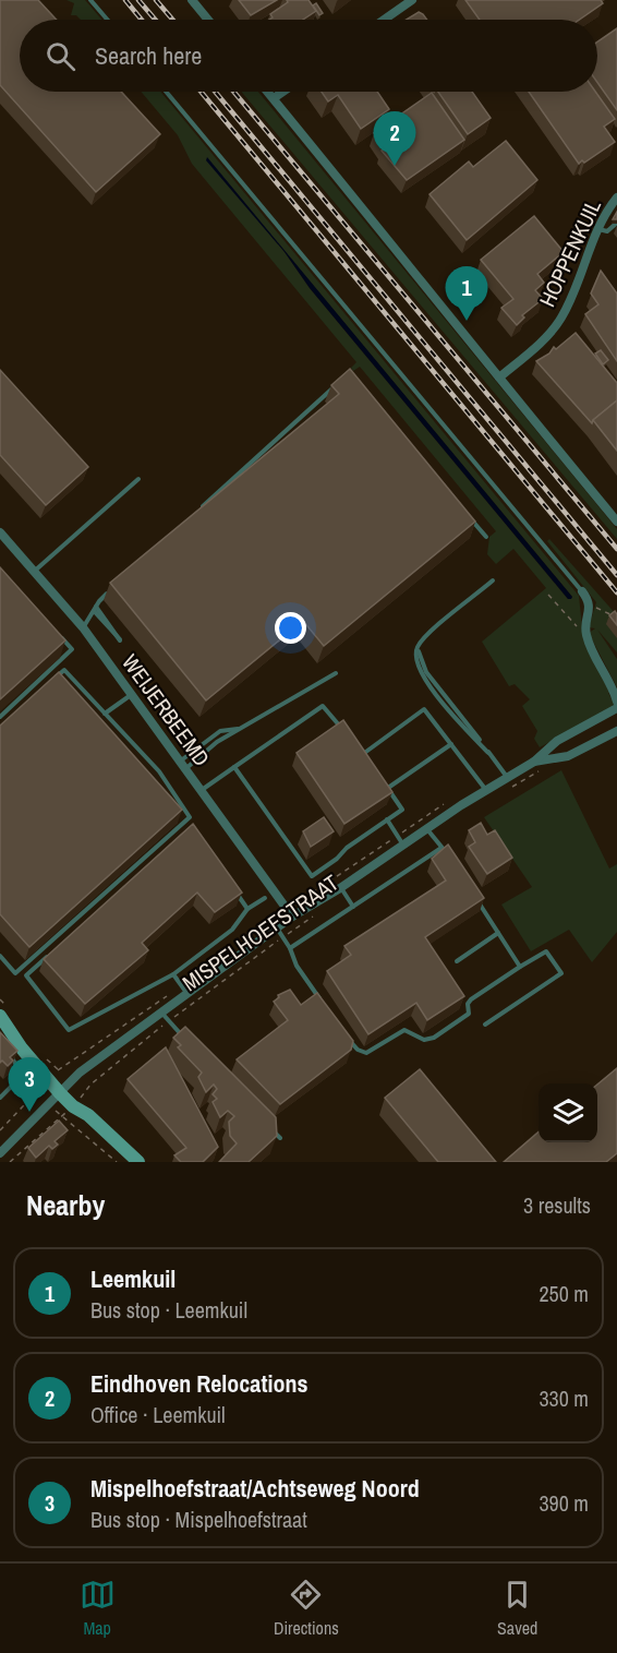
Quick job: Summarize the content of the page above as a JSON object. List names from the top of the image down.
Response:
{
  "streets": {
    "street": ["HOPPENKUIL", "WEIJERBEEMD", "MISPELHOEFSTRAAT"]
  },
  "crossings": [
    ["WEIJERBEEMD", "MISPELHOEFSTRAAT"]
  ],
  "page": {
    "search": "Search here",
    "pins": ["2", "1", "3"],
    "heading": ["Nearby", "3 results"],
    "list": [
      {
        "mark": "1",
        "name": "Leemkuil",
        "note": "Bus stop · Leemkuil",
        "value": "250 m"
      },
      {
        "mark": "2",
        "name": "Eindhoven Relocations",
        "note": "Office · Leemkuil",
        "value": "330 m"
      },
      {
        "mark": "3",
        "name": "Mispelhoefstraat/Achtseweg Noord",
        "note": "Bus stop · Mispelhoefstraat",
        "value": "390 m"
      }
    ],
    "nav": ["Map", "Directions", "Saved"]
  }
}
